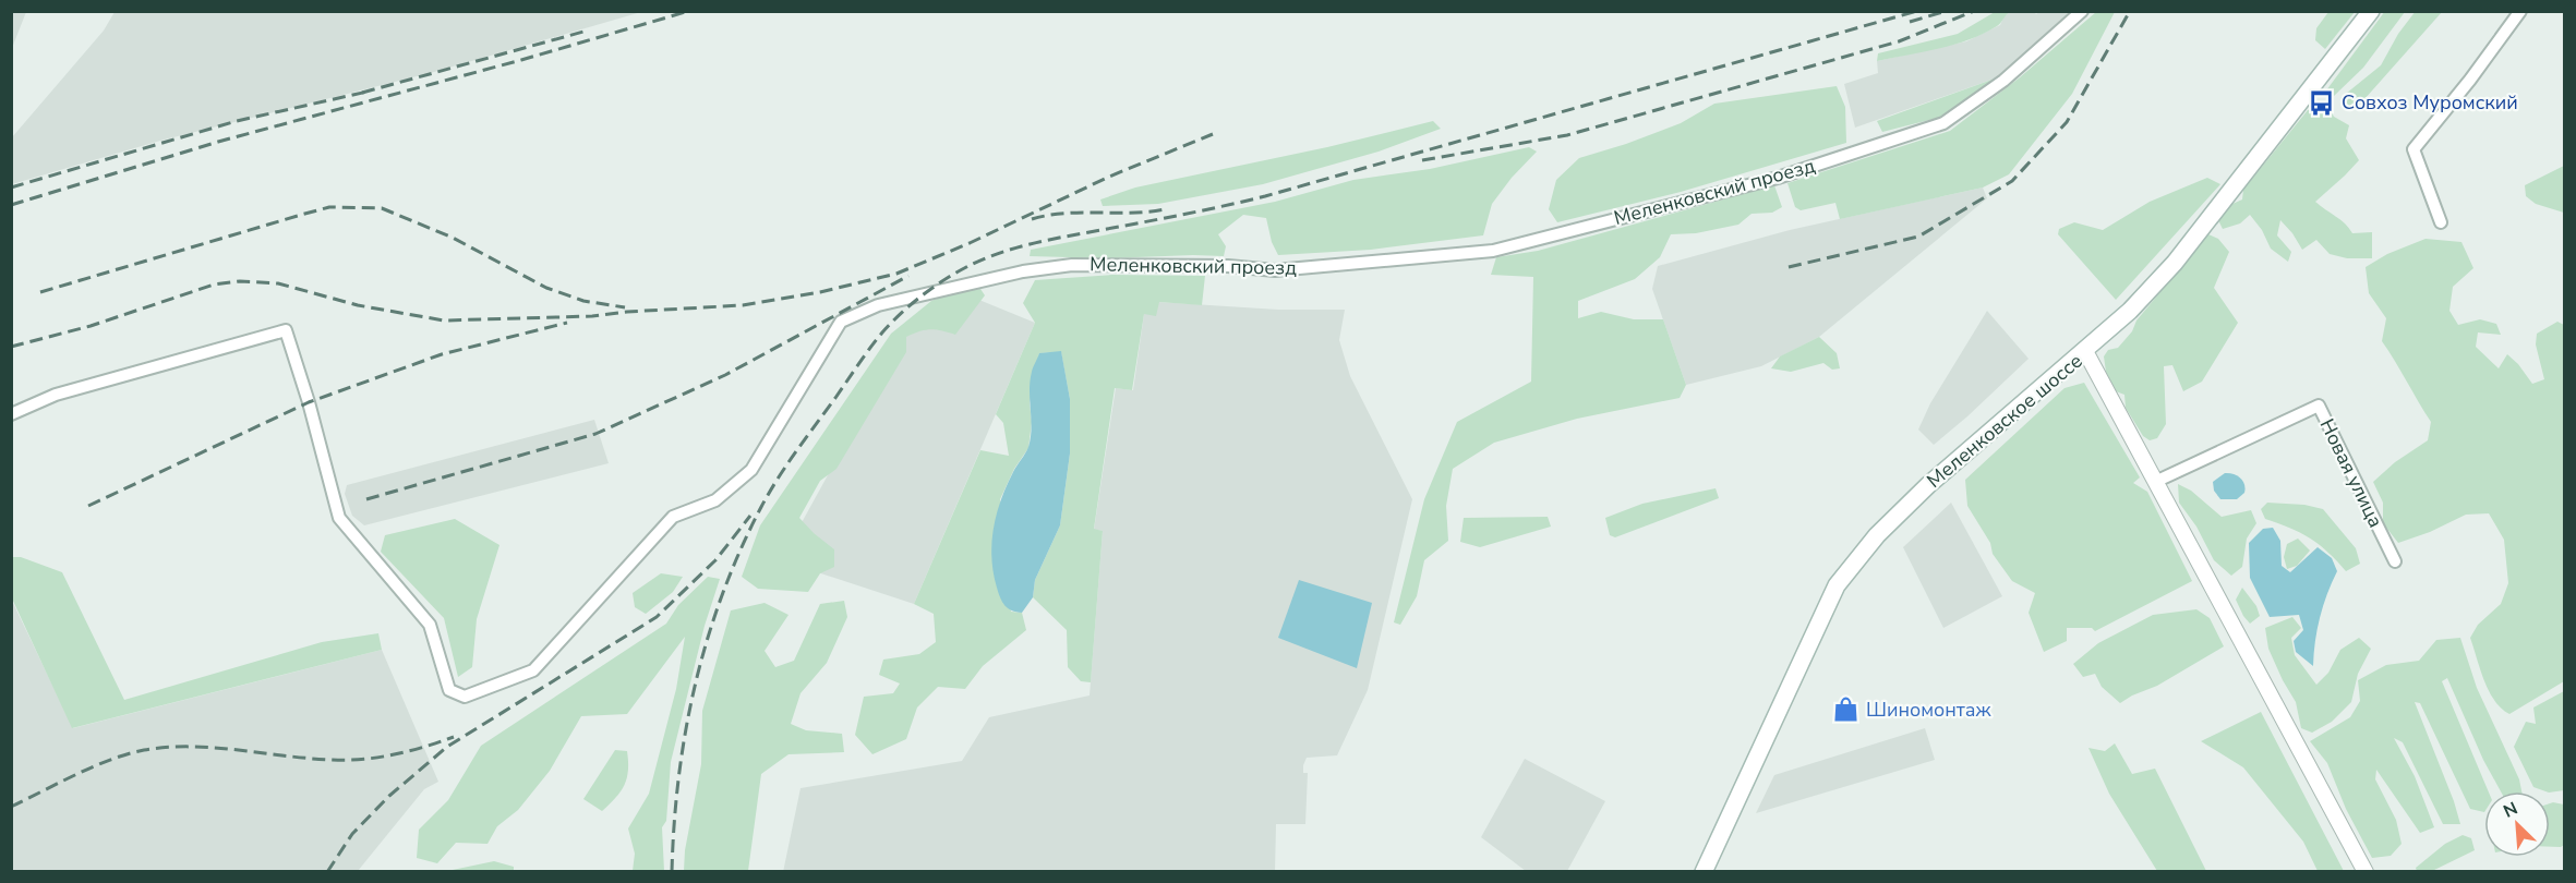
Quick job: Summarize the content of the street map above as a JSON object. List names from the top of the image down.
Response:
{
  "streets": {
    "main road": ["Меленковское шоссе"],
    "street": ["Меленковский проезд", "Новая улица"]
  },
  "places": {
    "bus stop": ["Совхоз Муромский"],
    "shop": ["Шиномонтаж"]
  },
  "north": "top left"
}
